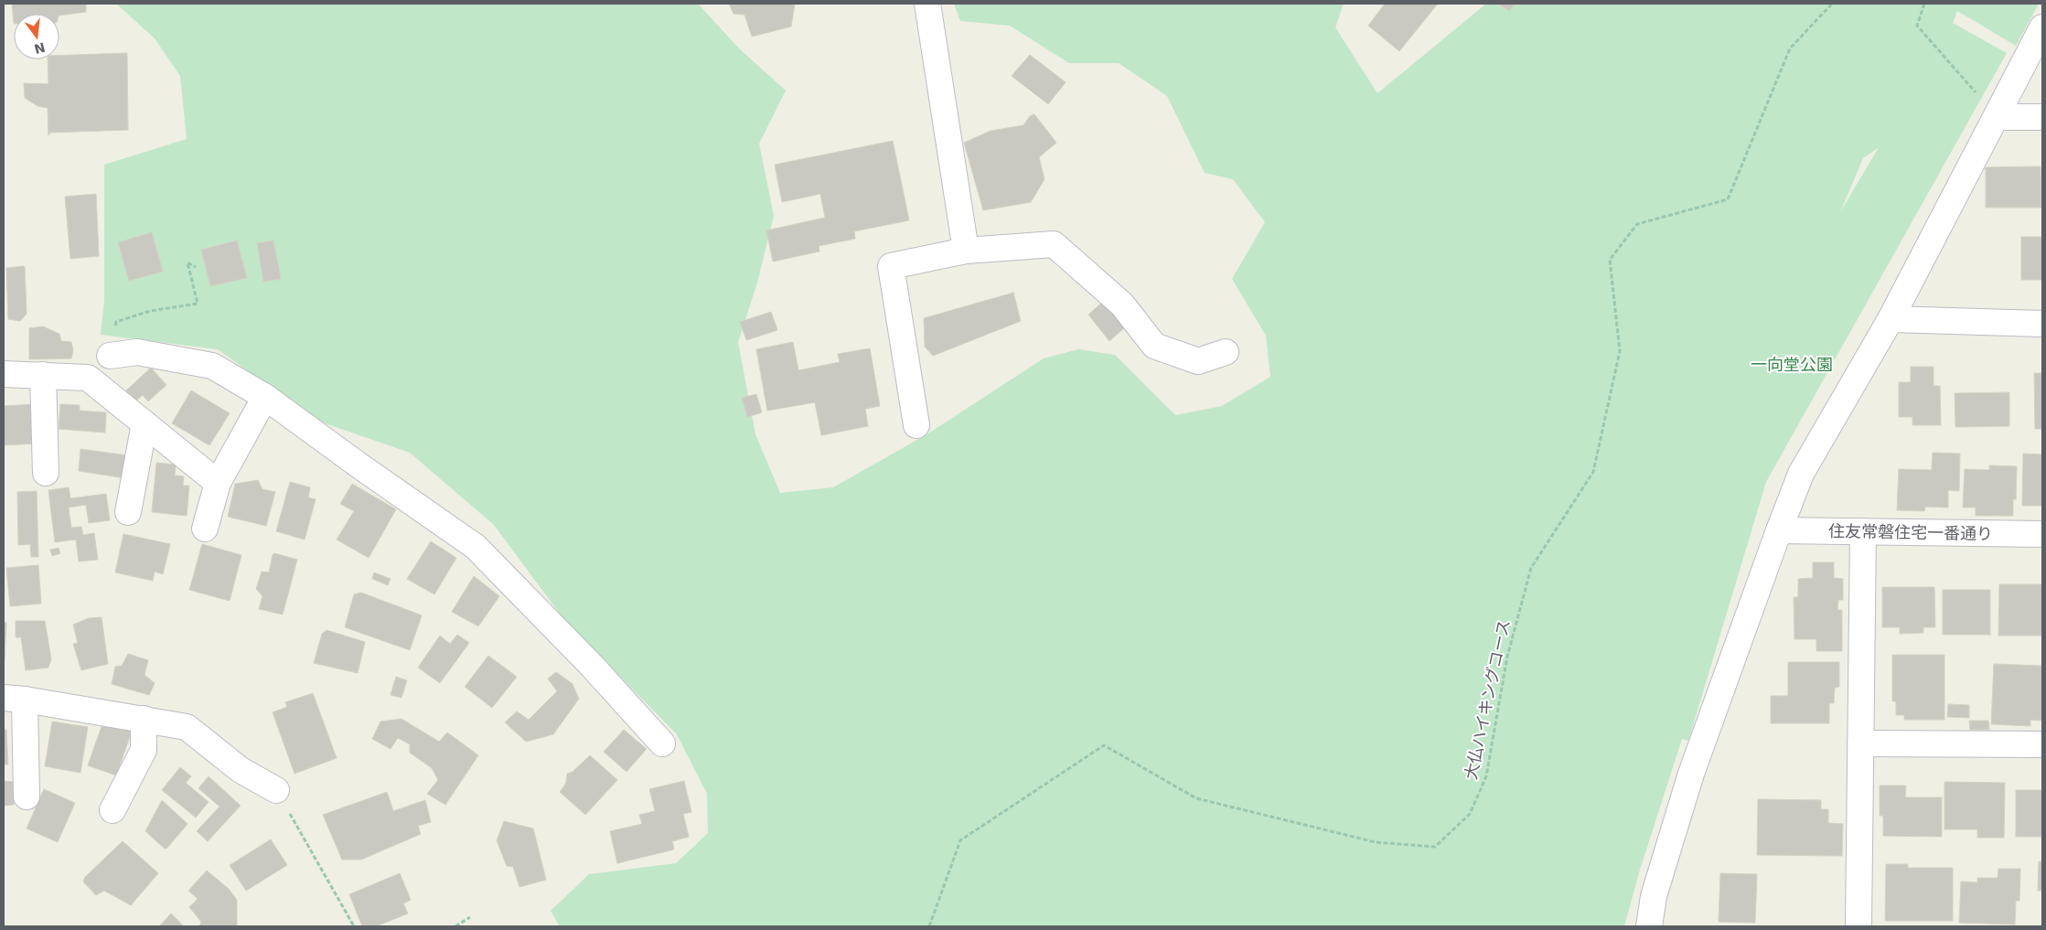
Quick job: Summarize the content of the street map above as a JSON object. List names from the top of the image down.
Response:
{
  "streets": {
    "street": ["住友常磐住宅一番通り"],
    "path": ["大仏ハイキングコース"]
  },
  "parks": ["一向堂公園"],
  "north": "bottom"
}
